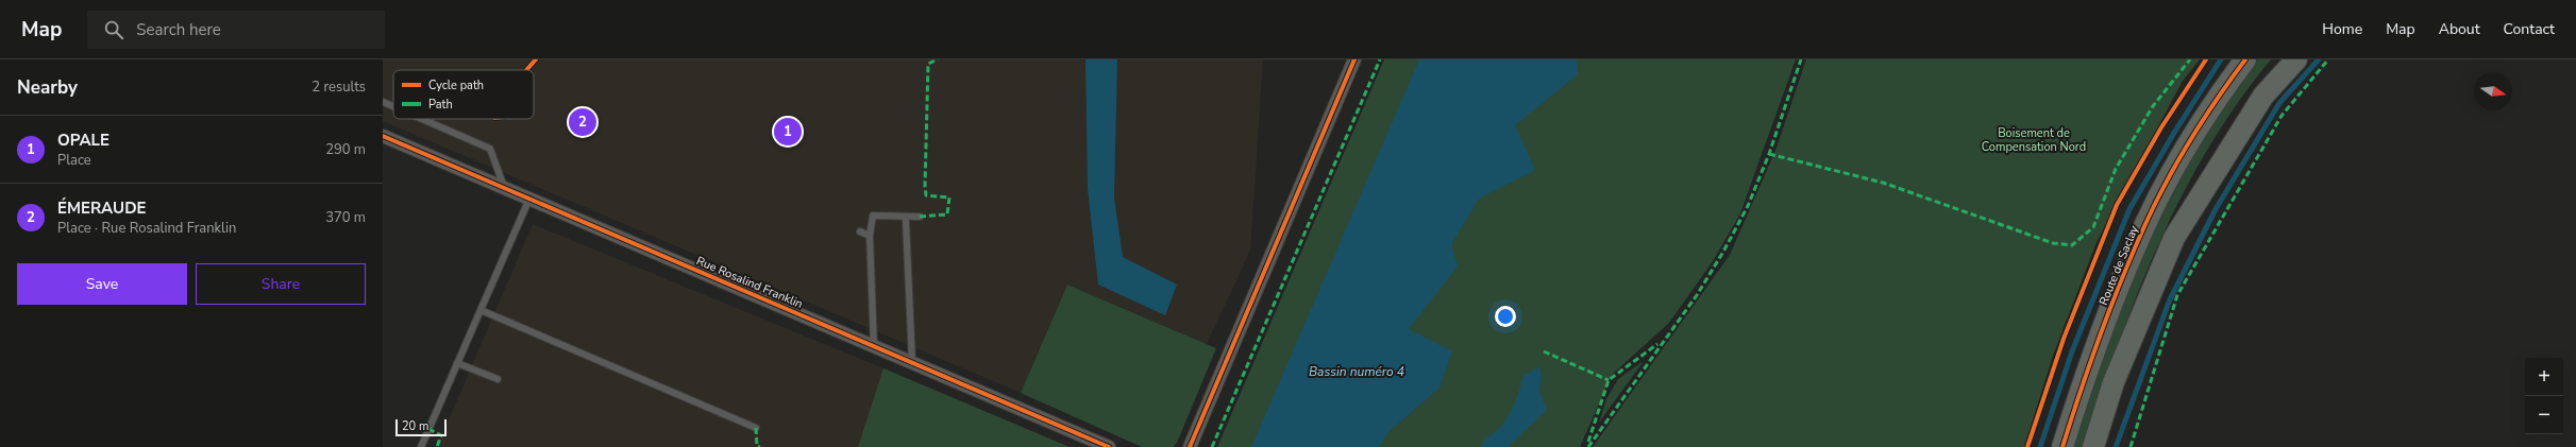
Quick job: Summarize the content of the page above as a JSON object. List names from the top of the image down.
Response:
{
  "streets": {
    "main road": ["Route de Saclay"],
    "street": ["Rue Rosalind Franklin"]
  },
  "water": ["Bassin numéro 4"],
  "parks": ["Boisement de Compensation Nord"],
  "legend": ["Cycle path", "Path"],
  "scale_bar": "20 m",
  "north": "right",
  "page": {
    "header": "Map",
    "search": "Search here",
    "nav": [
      "Home",
      "Map",
      "About",
      "Contact"
    ],
    "heading": ["Nearby", "2 results"],
    "pins": ["2", "1"],
    "list": [
      {
        "mark": "1",
        "name": "OPALE",
        "note": "Place",
        "value": "290 m"
      },
      {
        "mark": "2",
        "name": "ÉMERAUDE",
        "note": "Place · Rue Rosalind Franklin",
        "value": "370 m"
      }
    ],
    "buttons": ["Save", "Share"],
    "map_buttons": ["+", "−"],
    "scale": "20 m"
  }
}
